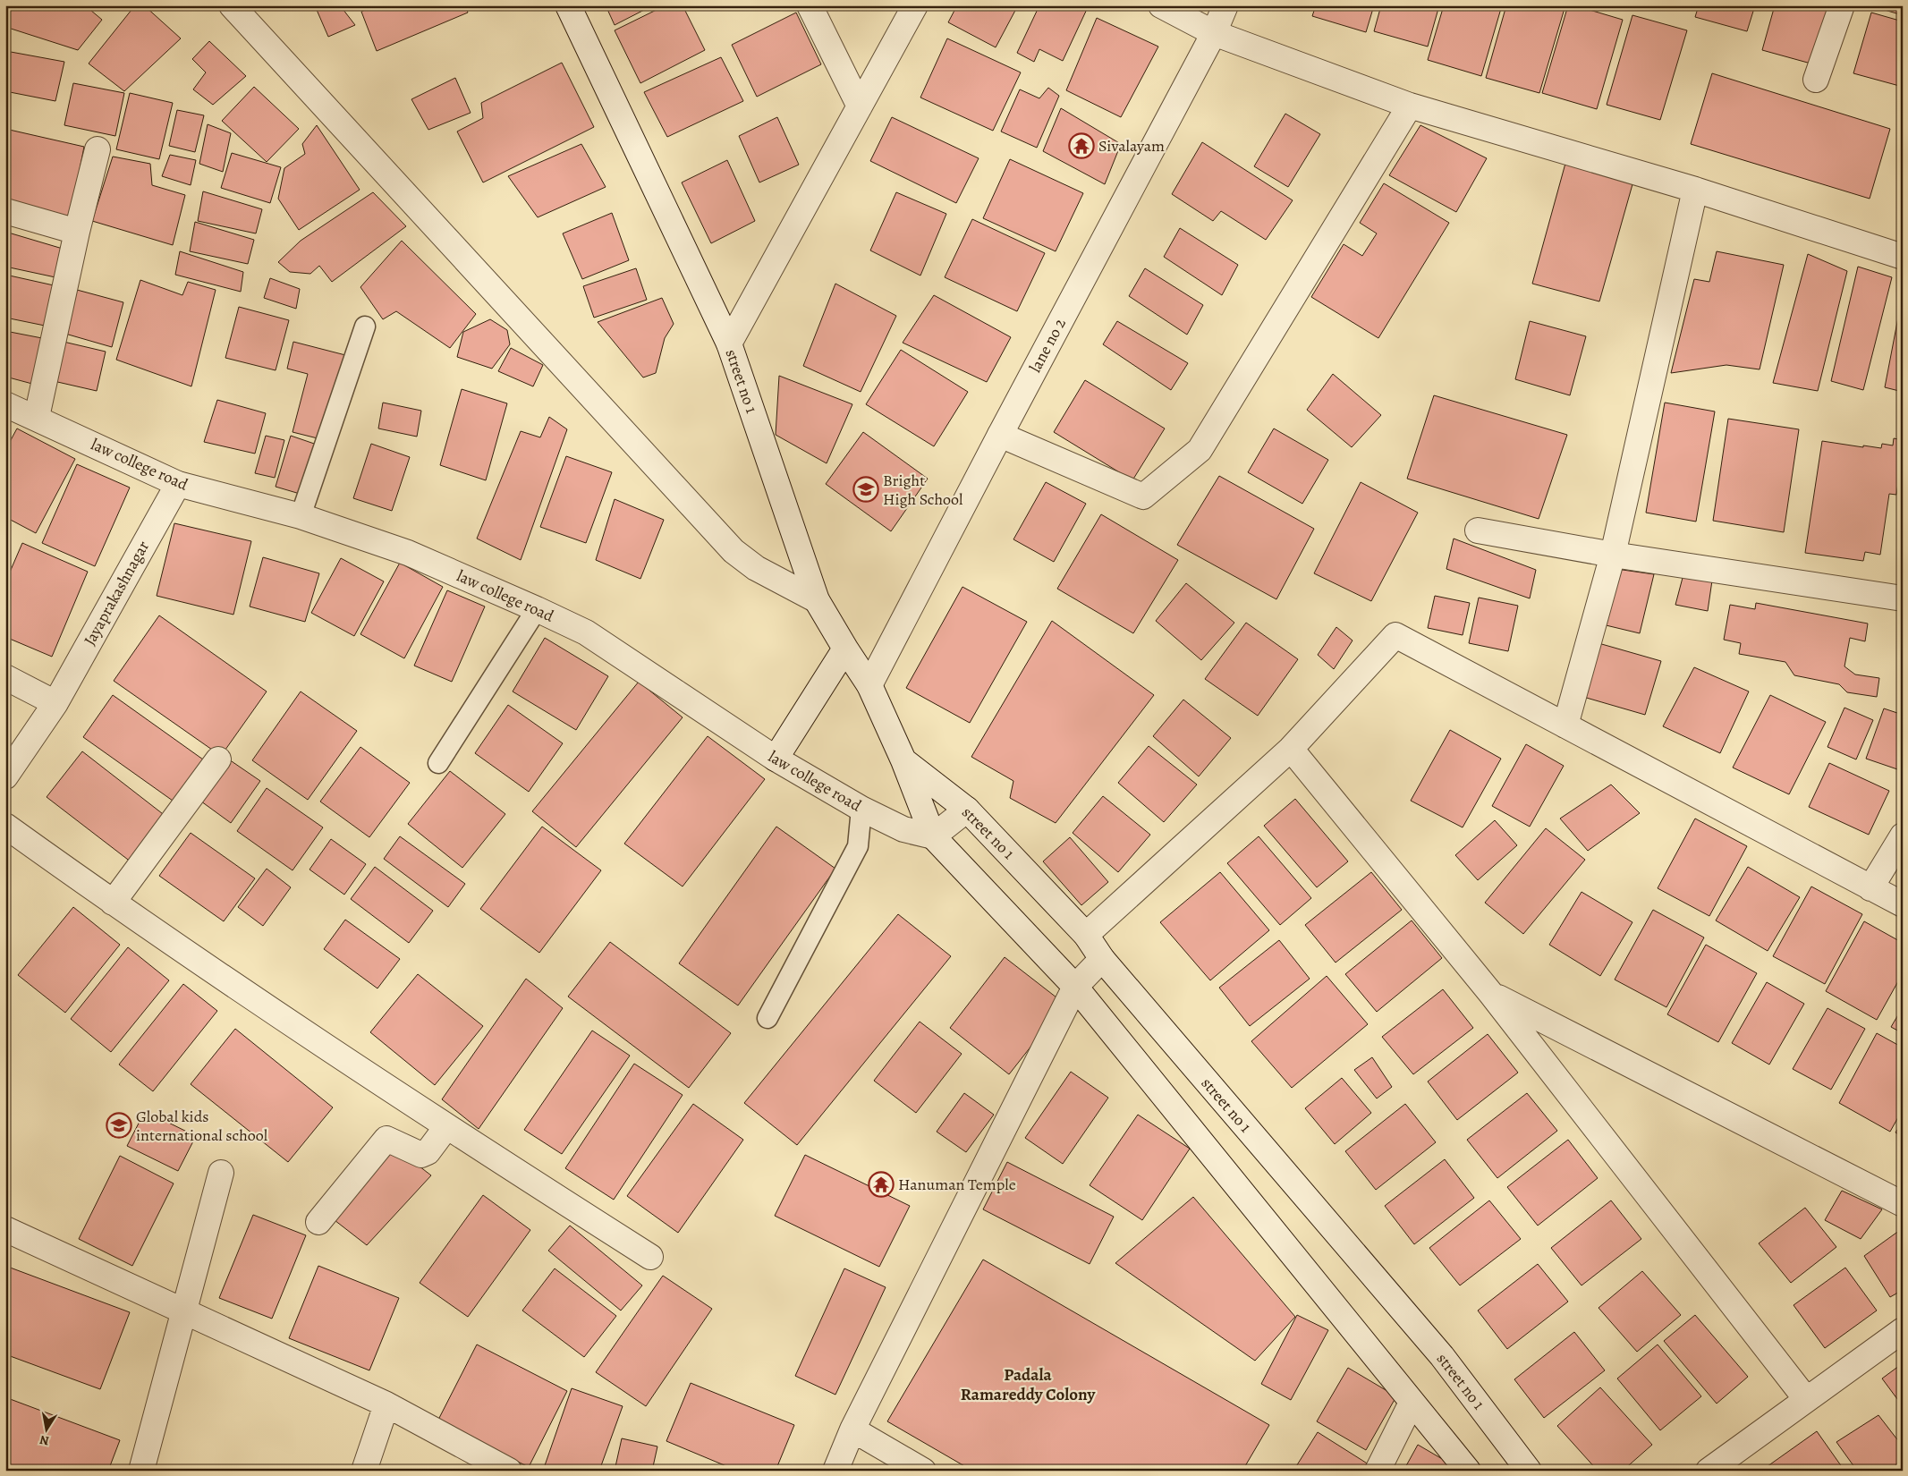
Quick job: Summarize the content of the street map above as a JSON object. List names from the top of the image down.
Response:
{
  "streets": {
    "street": [
      "lane no 2",
      "street no 1",
      "law college road",
      "Jayaprakashnagar"
    ]
  },
  "crossings": [
    ["lane no 2", "street no 1"],
    ["street no 1", "law college road"],
    ["law college road", "Jayaprakashnagar"]
  ],
  "districts": ["Padala Ramareddy Colony"],
  "places": {
    "temple": ["Sivalayam", "Hanuman Temple"],
    "school or university": ["Bright High School", "Global kids international school"]
  },
  "north": "bottom"
}
